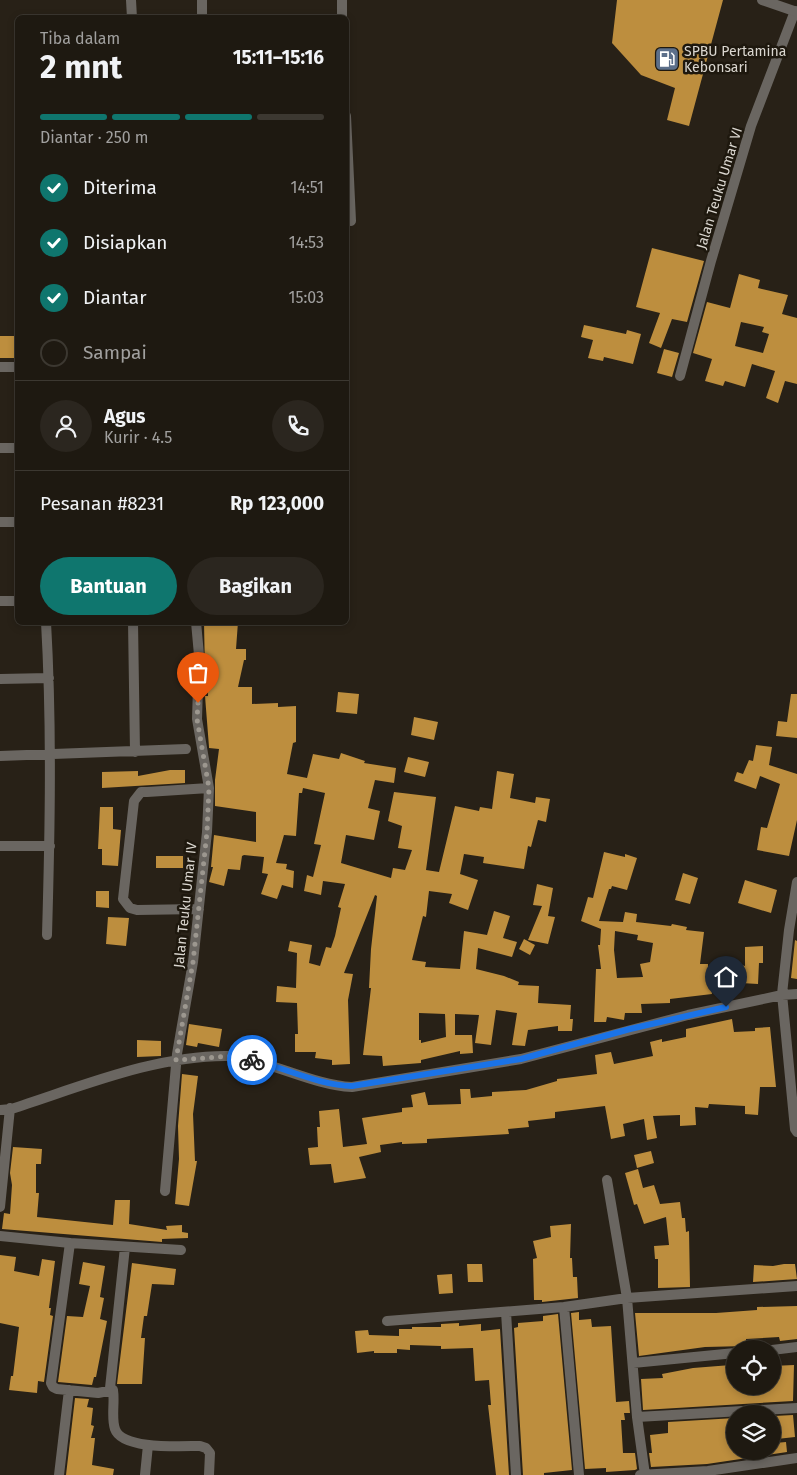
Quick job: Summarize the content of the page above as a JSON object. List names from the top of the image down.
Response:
{
  "streets": {
    "street": ["Jalan Teuku Umar VI", "Jalan Teuku Umar IV"]
  },
  "places": {
    "fuel station": ["SPBU Pertamina Kebonsari"]
  },
  "page": {
    "heading": ["2 mnt", "Tiba dalam", "15:11–15:16"],
    "panel": [
      "Agus",
      "Kurir · 4.5",
      "Pesanan #8231",
      "Rp 123,000"
    ],
    "bar": "Diantar · 250 m",
    "list": [
      ["Diterima", "14:51"],
      ["Disiapkan", "14:53"],
      ["Diantar", "15:03"],
      "Sampai"
    ],
    "buttons": ["Bantuan", "Bagikan"]
  }
}
